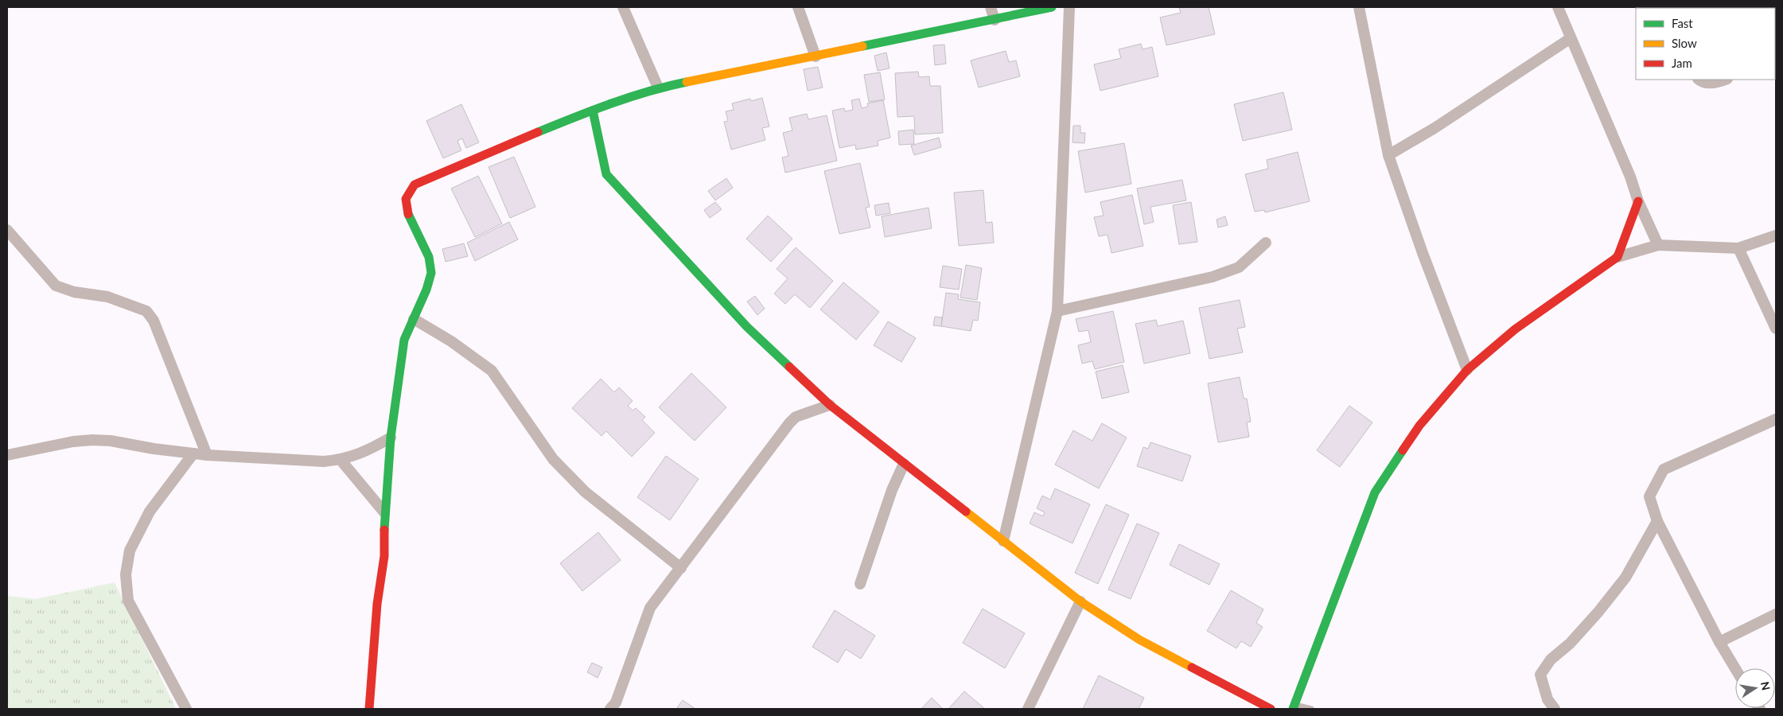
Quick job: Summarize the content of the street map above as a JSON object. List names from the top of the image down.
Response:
{
  "legend": ["Fast", "Slow", "Jam"],
  "north": "right"
}
